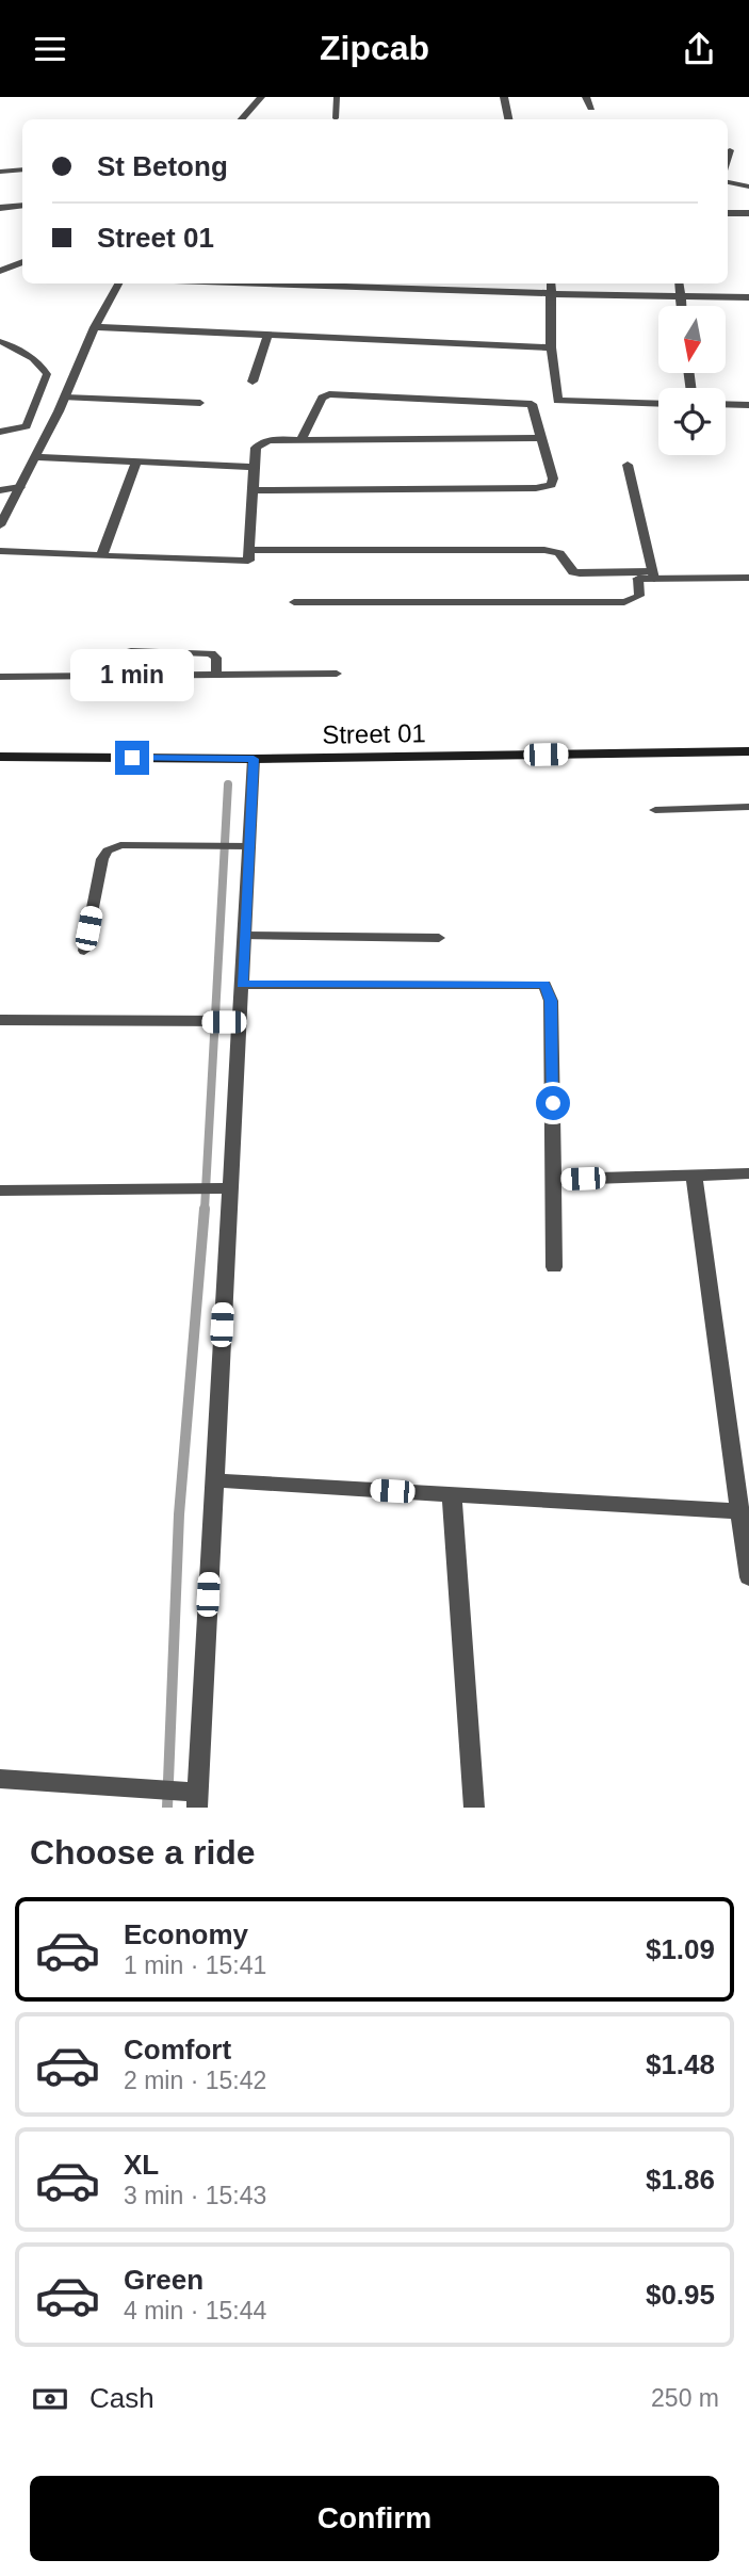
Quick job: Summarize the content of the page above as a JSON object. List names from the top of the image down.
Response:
{
  "streets": {
    "street": ["Street 01"]
  },
  "north": "bottom",
  "page": {
    "header": "Zipcab",
    "banner": ["St Betong", "Street 01"],
    "bubble": "1 min",
    "heading": "Choose a ride",
    "list": [
      {
        "name": "Economy",
        "note": "1 min · 15:41",
        "value": "$1.09"
      },
      {
        "name": "Comfort",
        "note": "2 min · 15:42",
        "value": "$1.48"
      },
      {
        "name": "XL",
        "note": "3 min · 15:43",
        "value": "$1.86"
      },
      {
        "name": "Green",
        "note": "4 min · 15:44",
        "value": "$0.95"
      }
    ],
    "pay": ["Cash", "250 m"],
    "buttons": "Confirm"
  }
}
